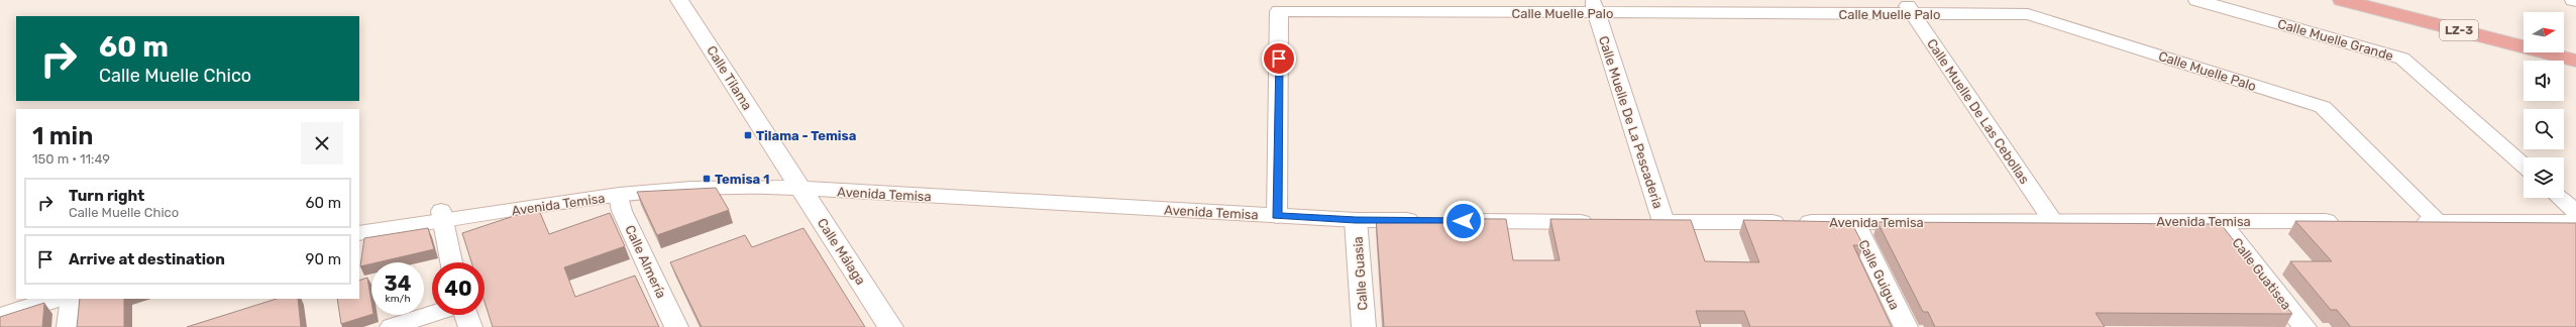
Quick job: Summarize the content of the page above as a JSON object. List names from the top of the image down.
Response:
{
  "streets": {
    "highway": ["LZ-3"],
    "street": [
      "Calle Muelle Palo",
      "Calle Muelle Grande",
      "Calle Tilama",
      "Calle Muelle De Las Cebollas",
      "Calle Muelle De La Pescaderia",
      "Avenida Temisa",
      "Calle Málaga",
      "Calle Almería",
      "Calle Guasia",
      "Calle Guatisea",
      "Calle Guigua"
    ]
  },
  "crossings": [
    ["Calle Muelle Palo", "Calle Muelle De Las Cebollas"],
    ["Calle Muelle Palo", "Calle Muelle De La Pescaderia"],
    ["Calle Muelle Palo", "Avenida Temisa"],
    ["Calle Tilama", "Avenida Temisa"],
    ["Calle Tilama", "Calle Málaga"],
    ["Calle Muelle De Las Cebollas", "Avenida Temisa"],
    ["Calle Muelle De La Pescaderia", "Avenida Temisa"],
    ["Avenida Temisa", "Calle Málaga"],
    ["Avenida Temisa", "Calle Almería"],
    ["Avenida Temisa", "Calle Guasia"],
    ["Avenida Temisa", "Calle Guatisea"],
    ["Avenida Temisa", "Calle Guigua"]
  ],
  "places": {
    "transit": ["Tilama - Temisa", "Temisa 1"]
  },
  "north": "right",
  "page": {
    "turn": ["60 m", "Calle Muelle Chico"],
    "heading": ["1 min", "150 m · 11:49"],
    "list": [
      {
        "name": "Turn right",
        "note": "Calle Muelle Chico",
        "value": "60 m"
      },
      {
        "name": "Arrive at destination",
        "value": "90 m"
      }
    ],
    "speed": "34 km/h",
    "limit": "40"
  }
}
